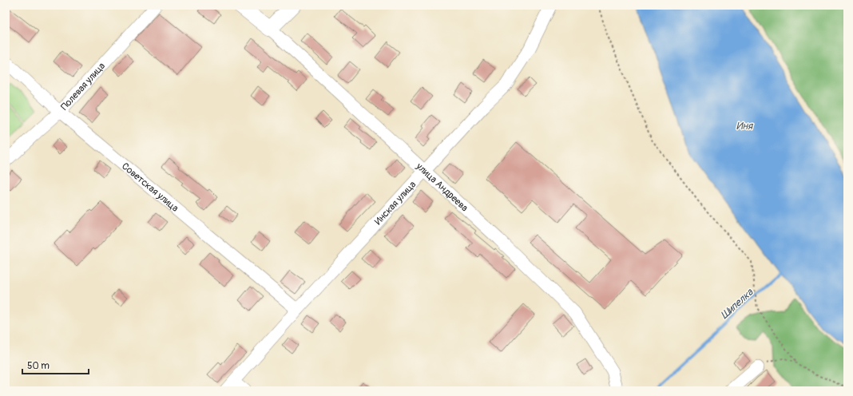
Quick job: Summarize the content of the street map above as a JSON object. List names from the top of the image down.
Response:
{
  "streets": {
    "main road": ["улица Андреева"],
    "street": ["Полевая улица", "Советская улица", "Инская улица"]
  },
  "crossings": [
    ["Полевая улица", "Советская улица"],
    ["Советская улица", "Инская улица"],
    ["улица Андреева", "Инская улица"]
  ],
  "water": ["Иня", "Шипелка"],
  "scale_bar": "50 m"
}
